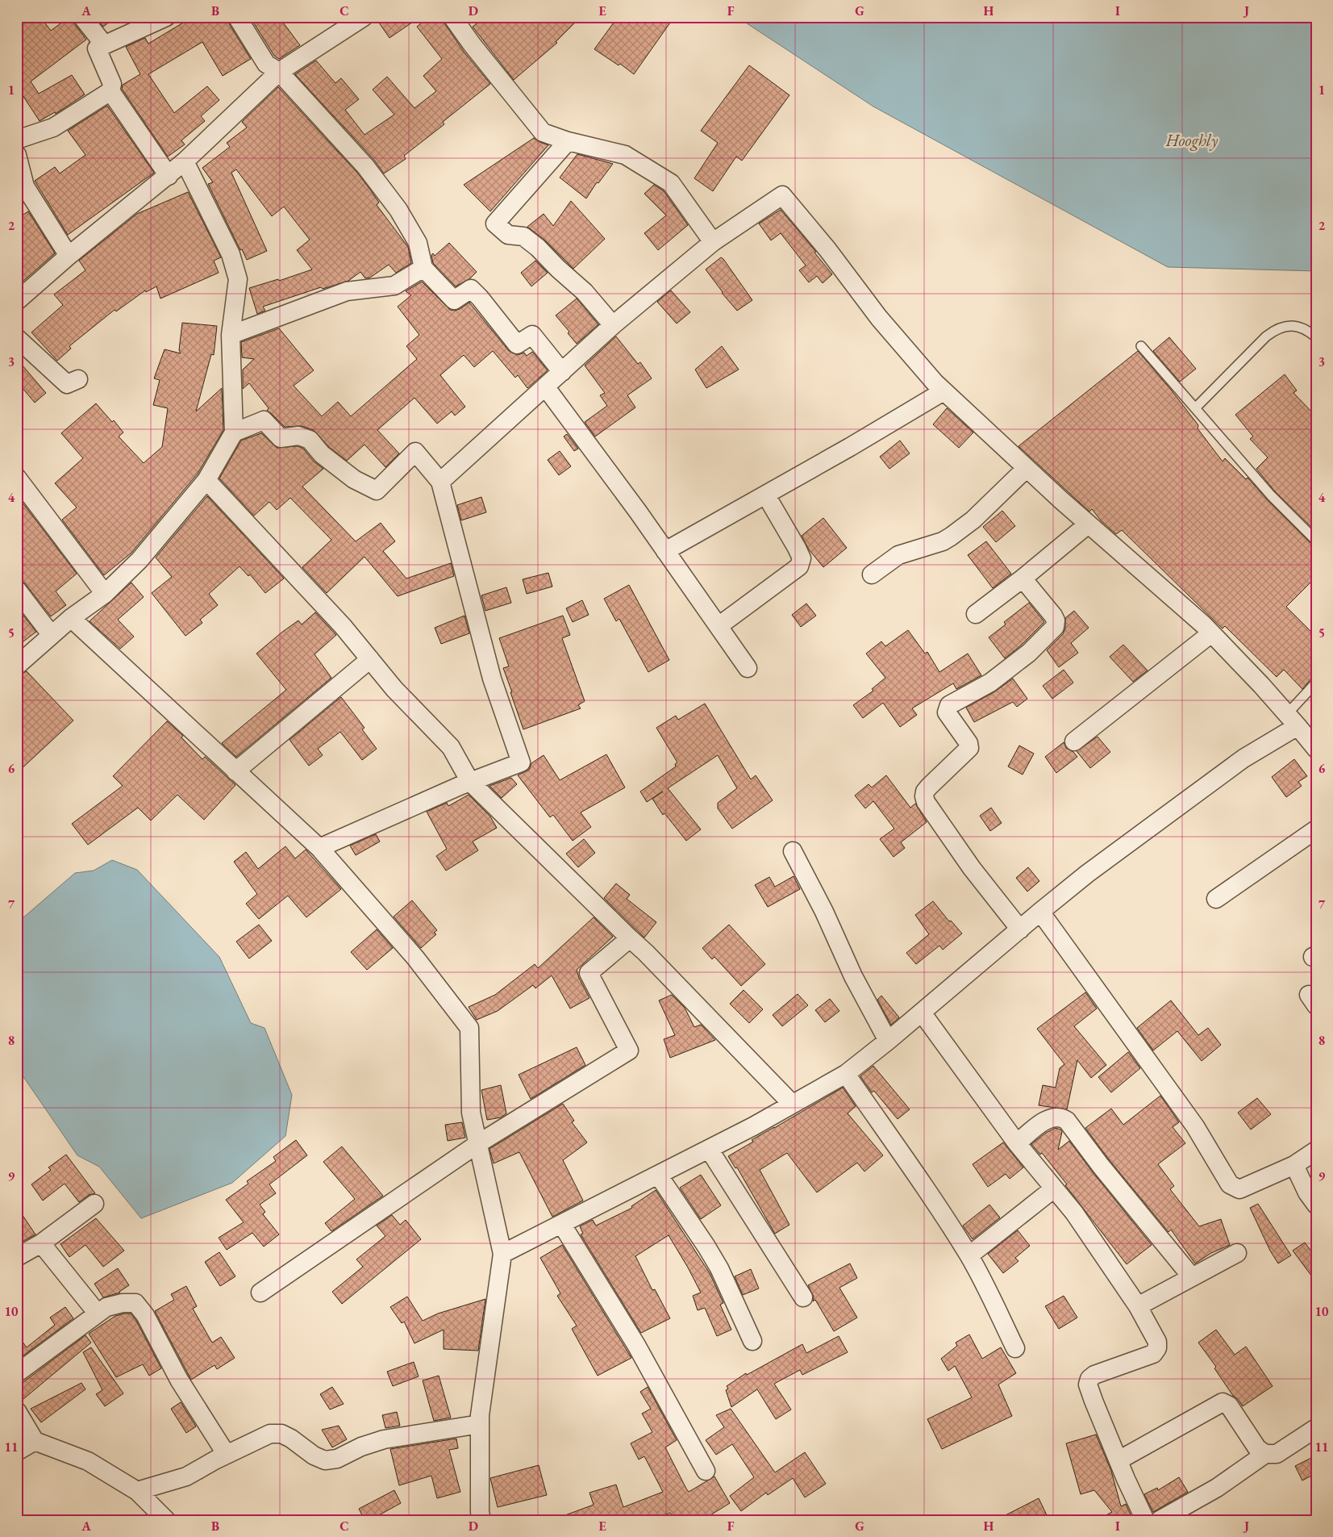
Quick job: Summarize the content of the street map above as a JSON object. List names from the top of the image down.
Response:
{
  "water": ["Hooghly"],
  "grid": {
    "columns": [
      "A",
      "B",
      "C",
      "D",
      "E",
      "F",
      "G",
      "H",
      "I",
      "J"
    ],
    "rows": [
      "1",
      "2",
      "3",
      "4",
      "5",
      "6",
      "7",
      "8",
      "9",
      "10",
      "11"
    ]
  }
}
